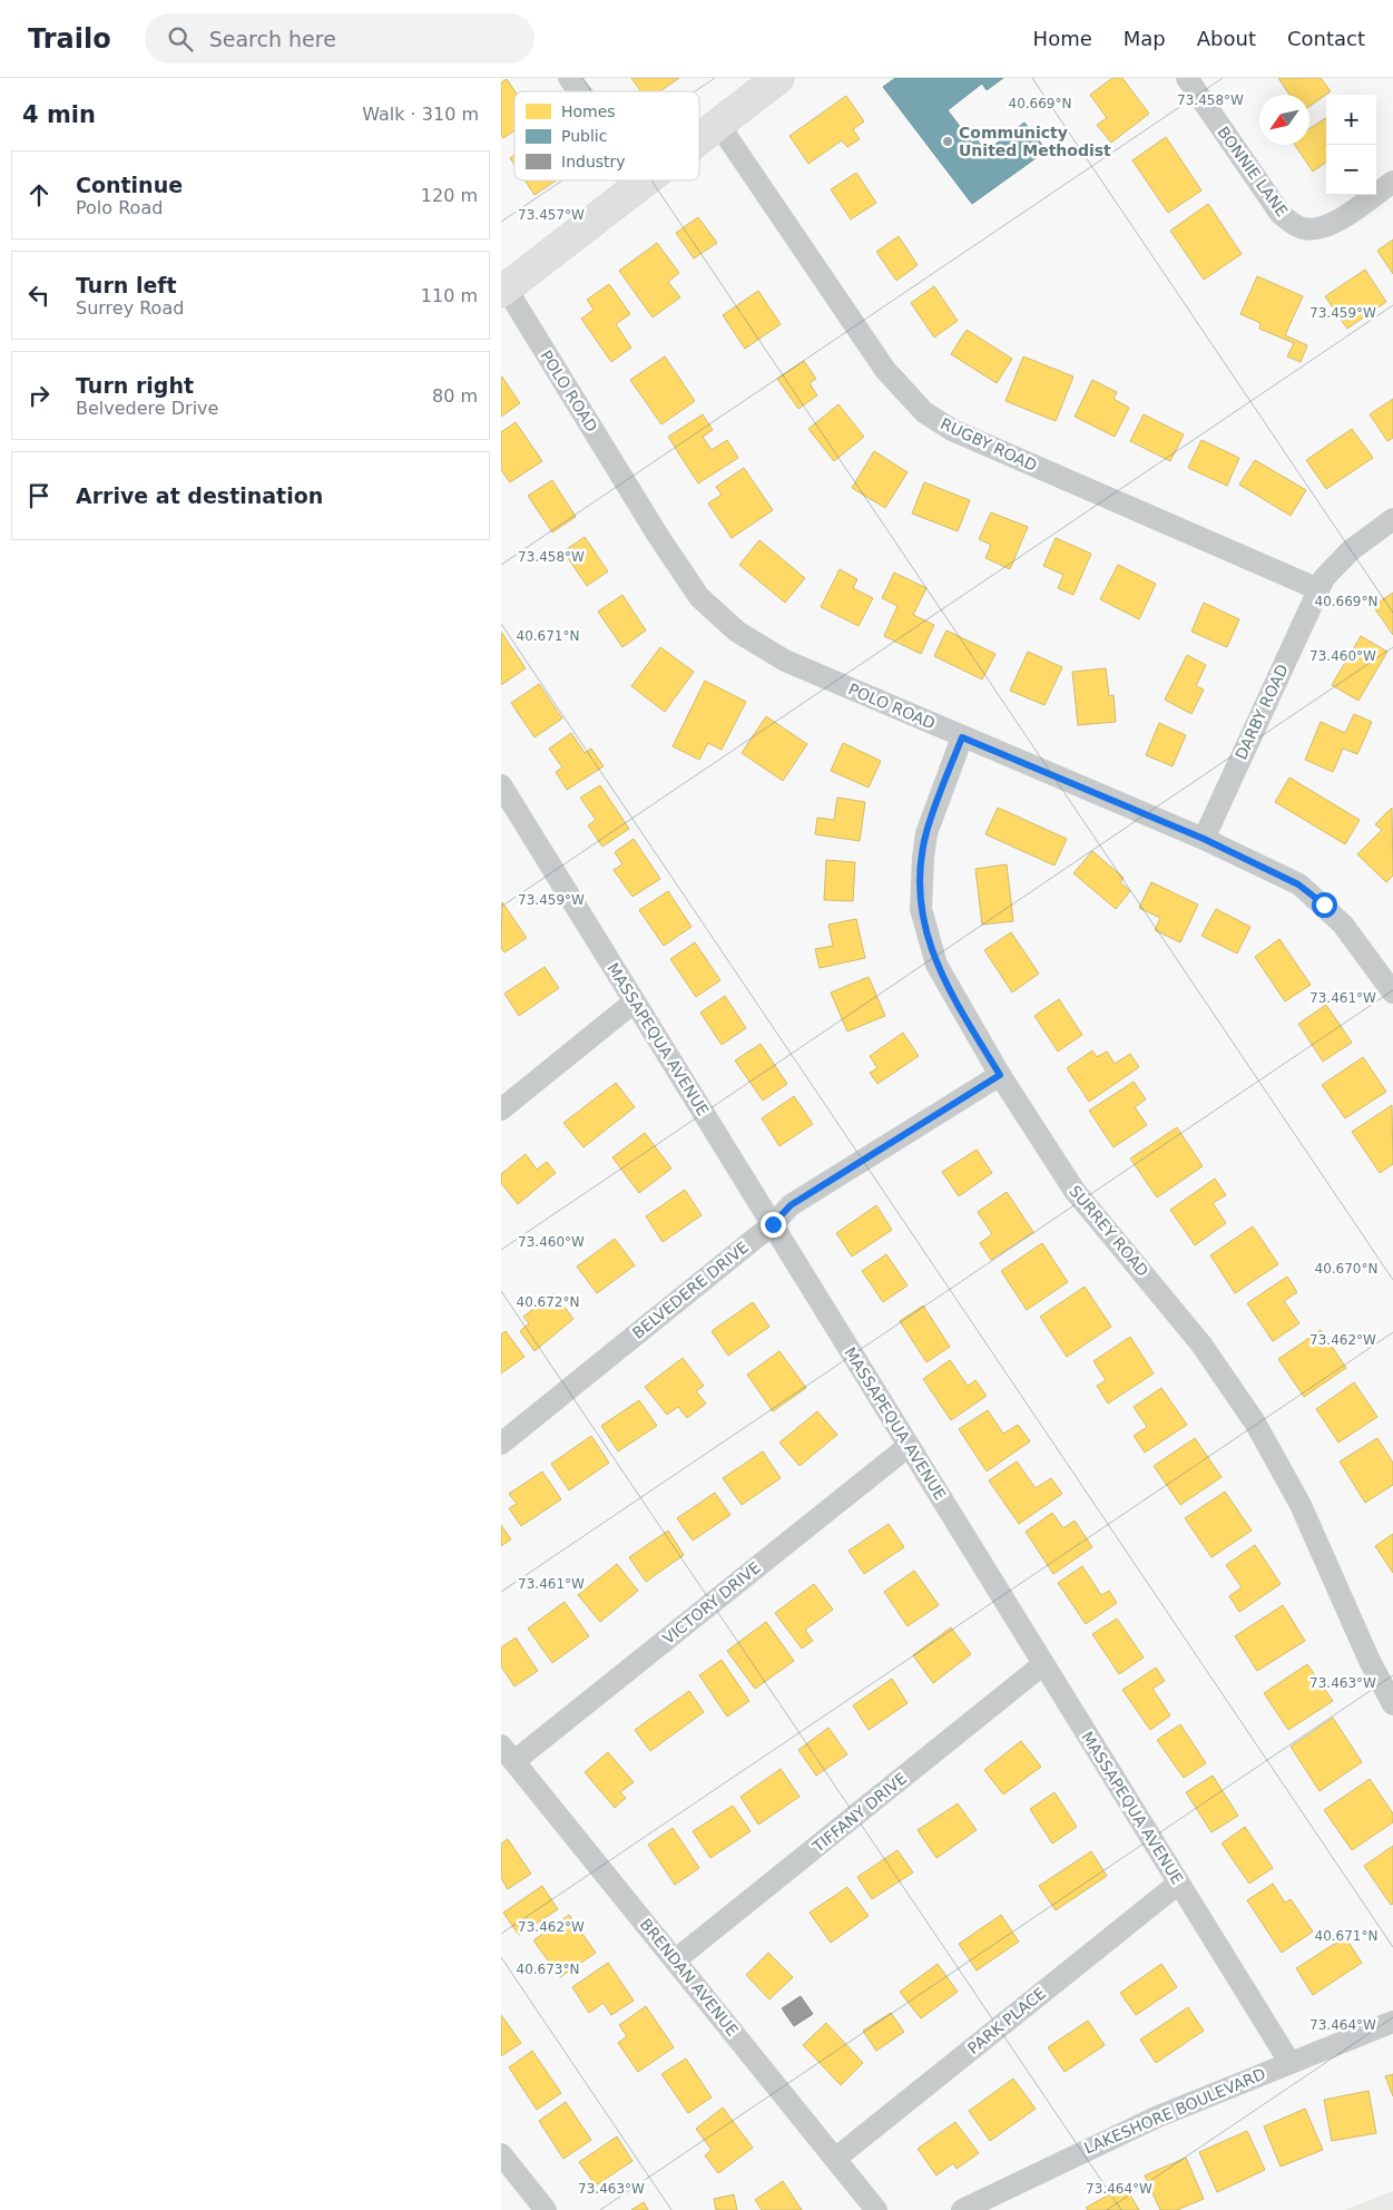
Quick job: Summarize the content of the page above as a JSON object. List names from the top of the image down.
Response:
{
  "streets": {
    "street": [
      "BONNIE LANE",
      "POLO ROAD",
      "RUGBY ROAD",
      "DARBY ROAD",
      "MASSAPEQUA AVENUE",
      "SURREY ROAD",
      "BELVEDERE DRIVE",
      "VICTORY DRIVE",
      "TIFFANY DRIVE",
      "BRENDAN AVENUE",
      "PARK PLACE",
      "LAKESHORE BOULEVARD"
    ]
  },
  "crossings": [
    ["POLO ROAD", "DARBY ROAD"],
    ["POLO ROAD", "SURREY ROAD"],
    ["RUGBY ROAD", "DARBY ROAD"],
    ["MASSAPEQUA AVENUE", "BELVEDERE DRIVE"],
    ["MASSAPEQUA AVENUE", "VICTORY DRIVE"],
    ["MASSAPEQUA AVENUE", "TIFFANY DRIVE"],
    ["MASSAPEQUA AVENUE", "PARK PLACE"],
    ["MASSAPEQUA AVENUE", "LAKESHORE BOULEVARD"],
    ["SURREY ROAD", "BELVEDERE DRIVE"],
    ["VICTORY DRIVE", "BRENDAN AVENUE"],
    ["TIFFANY DRIVE", "BRENDAN AVENUE"],
    ["BRENDAN AVENUE", "PARK PLACE"]
  ],
  "places": ["Communicty United Methodist"],
  "legend": ["Homes", "Public", "Industry"],
  "north": "bottom left",
  "page": {
    "header": "Trailo",
    "search": "Search here",
    "nav": [
      "Home",
      "Map",
      "About",
      "Contact"
    ],
    "heading": ["4 min", "Walk · 310 m"],
    "map_buttons": ["+", "−"],
    "list": [
      ["Continue", "Polo Road", "120 m"],
      ["Turn left", "Surrey Road", "110 m"],
      ["Turn right", "Belvedere Drive", "80 m"],
      "Arrive at destination"
    ]
  },
  "coordinates": [
    "73.458°W",
    "40.669°N",
    "73.457°W",
    "73.459°W",
    "40.671°N",
    "73.460°W",
    "73.461°W",
    "40.670°N",
    "40.672°N",
    "73.462°W",
    "73.463°W",
    "40.673°N",
    "73.464°W"
  ]
}
